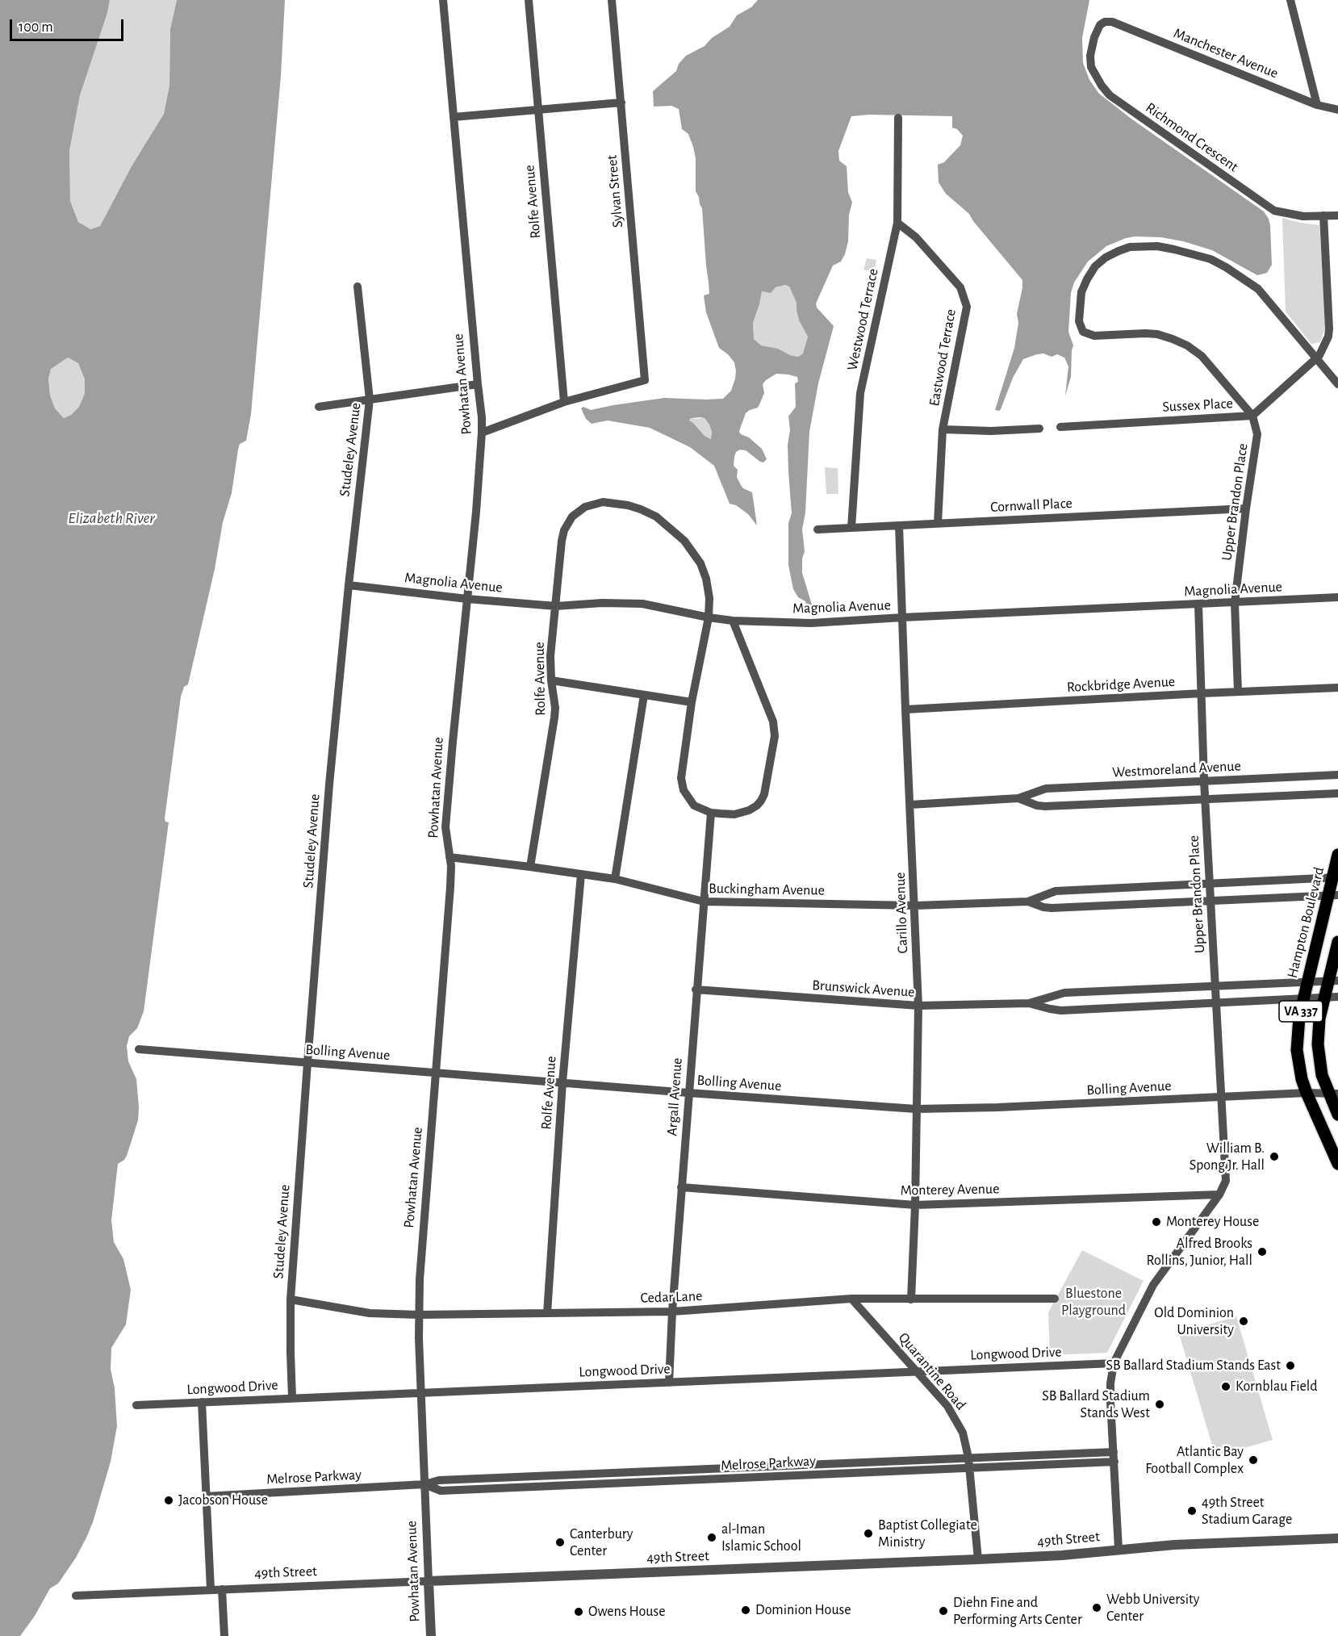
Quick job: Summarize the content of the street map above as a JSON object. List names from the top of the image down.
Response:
{
  "streets": {
    "main road": ["Hampton Boulevard", "VA 337"],
    "street": [
      "Manchester Avenue",
      "Richmond Crescent",
      "Sylvan Street",
      "Rolfe Avenue",
      "Westwood Terrace",
      "Eastwood Terrace",
      "Powhatan Avenue",
      "Sussex Place",
      "Studeley Avenue",
      "Upper Brandon Place",
      "Cornwall Place",
      "Magnolia Avenue",
      "Rockbridge Avenue",
      "Westmoreland Avenue",
      "Buckingham Avenue",
      "Carillo Avenue",
      "Brunswick Avenue",
      "Bolling Avenue",
      "Argall Avenue",
      "Monterey Avenue",
      "Cedar Lane",
      "Longwood Drive",
      "Quarantine Road",
      "Melrose Parkway",
      "49th Street"
    ]
  },
  "crossings": [
    ["Manchester Avenue", "Richmond Crescent"],
    ["Sylvan Street", "Rolfe Avenue"],
    ["Rolfe Avenue", "Magnolia Avenue"],
    ["Rolfe Avenue", "Buckingham Avenue"],
    ["Rolfe Avenue", "Bolling Avenue"],
    ["Rolfe Avenue", "Argall Avenue"],
    ["Rolfe Avenue", "Cedar Lane"],
    ["Westwood Terrace", "Eastwood Terrace"],
    ["Westwood Terrace", "Cornwall Place"],
    ["Eastwood Terrace", "Cornwall Place"],
    ["Powhatan Avenue", "Magnolia Avenue"],
    ["Powhatan Avenue", "Buckingham Avenue"],
    ["Powhatan Avenue", "Bolling Avenue"],
    ["Powhatan Avenue", "Cedar Lane"],
    ["Powhatan Avenue", "Longwood Drive"],
    ["Powhatan Avenue", "Melrose Parkway"],
    ["Powhatan Avenue", "49th Street"],
    ["Sussex Place", "Upper Brandon Place"],
    ["Studeley Avenue", "Magnolia Avenue"],
    ["Studeley Avenue", "Bolling Avenue"],
    ["Studeley Avenue", "Cedar Lane"],
    ["Studeley Avenue", "Longwood Drive"],
    ["Upper Brandon Place", "Cornwall Place"],
    ["Upper Brandon Place", "Magnolia Avenue"],
    ["Upper Brandon Place", "Rockbridge Avenue"],
    ["Upper Brandon Place", "Westmoreland Avenue"],
    ["Upper Brandon Place", "Buckingham Avenue"],
    ["Upper Brandon Place", "Brunswick Avenue"],
    ["Upper Brandon Place", "Bolling Avenue"],
    ["Upper Brandon Place", "Monterey Avenue"],
    ["Cornwall Place", "Carillo Avenue"],
    ["Magnolia Avenue", "Carillo Avenue"],
    ["Rockbridge Avenue", "Carillo Avenue"],
    ["Westmoreland Avenue", "Carillo Avenue"],
    ["Buckingham Avenue", "Carillo Avenue"],
    ["Buckingham Avenue", "Hampton Boulevard"],
    ["Buckingham Avenue", "Argall Avenue"],
    ["Carillo Avenue", "Brunswick Avenue"],
    ["Carillo Avenue", "Bolling Avenue"],
    ["Carillo Avenue", "Monterey Avenue"],
    ["Carillo Avenue", "Cedar Lane"],
    ["Hampton Boulevard", "Brunswick Avenue"],
    ["Hampton Boulevard", "Bolling Avenue"],
    ["Brunswick Avenue", "VA 337"],
    ["Brunswick Avenue", "Argall Avenue"],
    ["VA 337", "Bolling Avenue"],
    ["Bolling Avenue", "Argall Avenue"],
    ["Argall Avenue", "Monterey Avenue"],
    ["Argall Avenue", "Cedar Lane"],
    ["Argall Avenue", "Longwood Drive"],
    ["Cedar Lane", "Quarantine Road"],
    ["Longwood Drive", "Quarantine Road"],
    ["Quarantine Road", "Melrose Parkway"],
    ["Quarantine Road", "49th Street"]
  ],
  "water": ["Elizabeth River"],
  "parks": ["Bluestone Playground"],
  "places": [
    "William B. Spong Jr. Hall",
    "Monterey House",
    "Alfred Brooks Rollins, Junior, Hall",
    "Old Dominion University",
    "SB Ballard Stadium Stands East",
    "Kornblau Field",
    "SB Ballard Stadium Stands West",
    "Atlantic Bay Football Complex",
    "Jacobson House",
    "49th Street Stadium Garage",
    "Baptist Collegiate Ministry",
    "al-Iman Islamic School",
    "Canterbury Center",
    "Webb University Center",
    "Dominion House",
    "Diehn Fine and Performing Arts Center",
    "Owens House"
  ],
  "scale_bar": "100 m"
}
